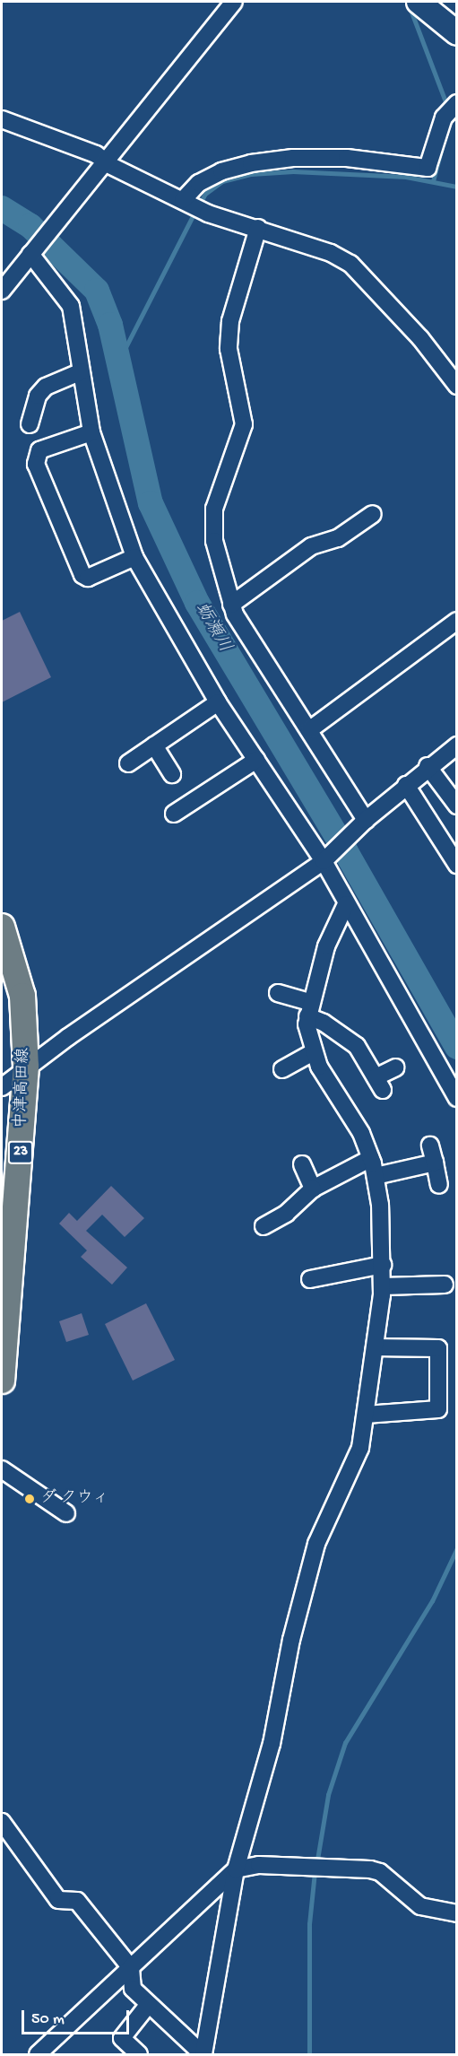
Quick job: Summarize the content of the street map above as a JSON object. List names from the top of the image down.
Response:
{
  "streets": {
    "main road": ["中津高田線", "23"]
  },
  "water": ["蛎瀬川"],
  "places": ["ダ クウィ"],
  "scale_bar": "50 m"
}
